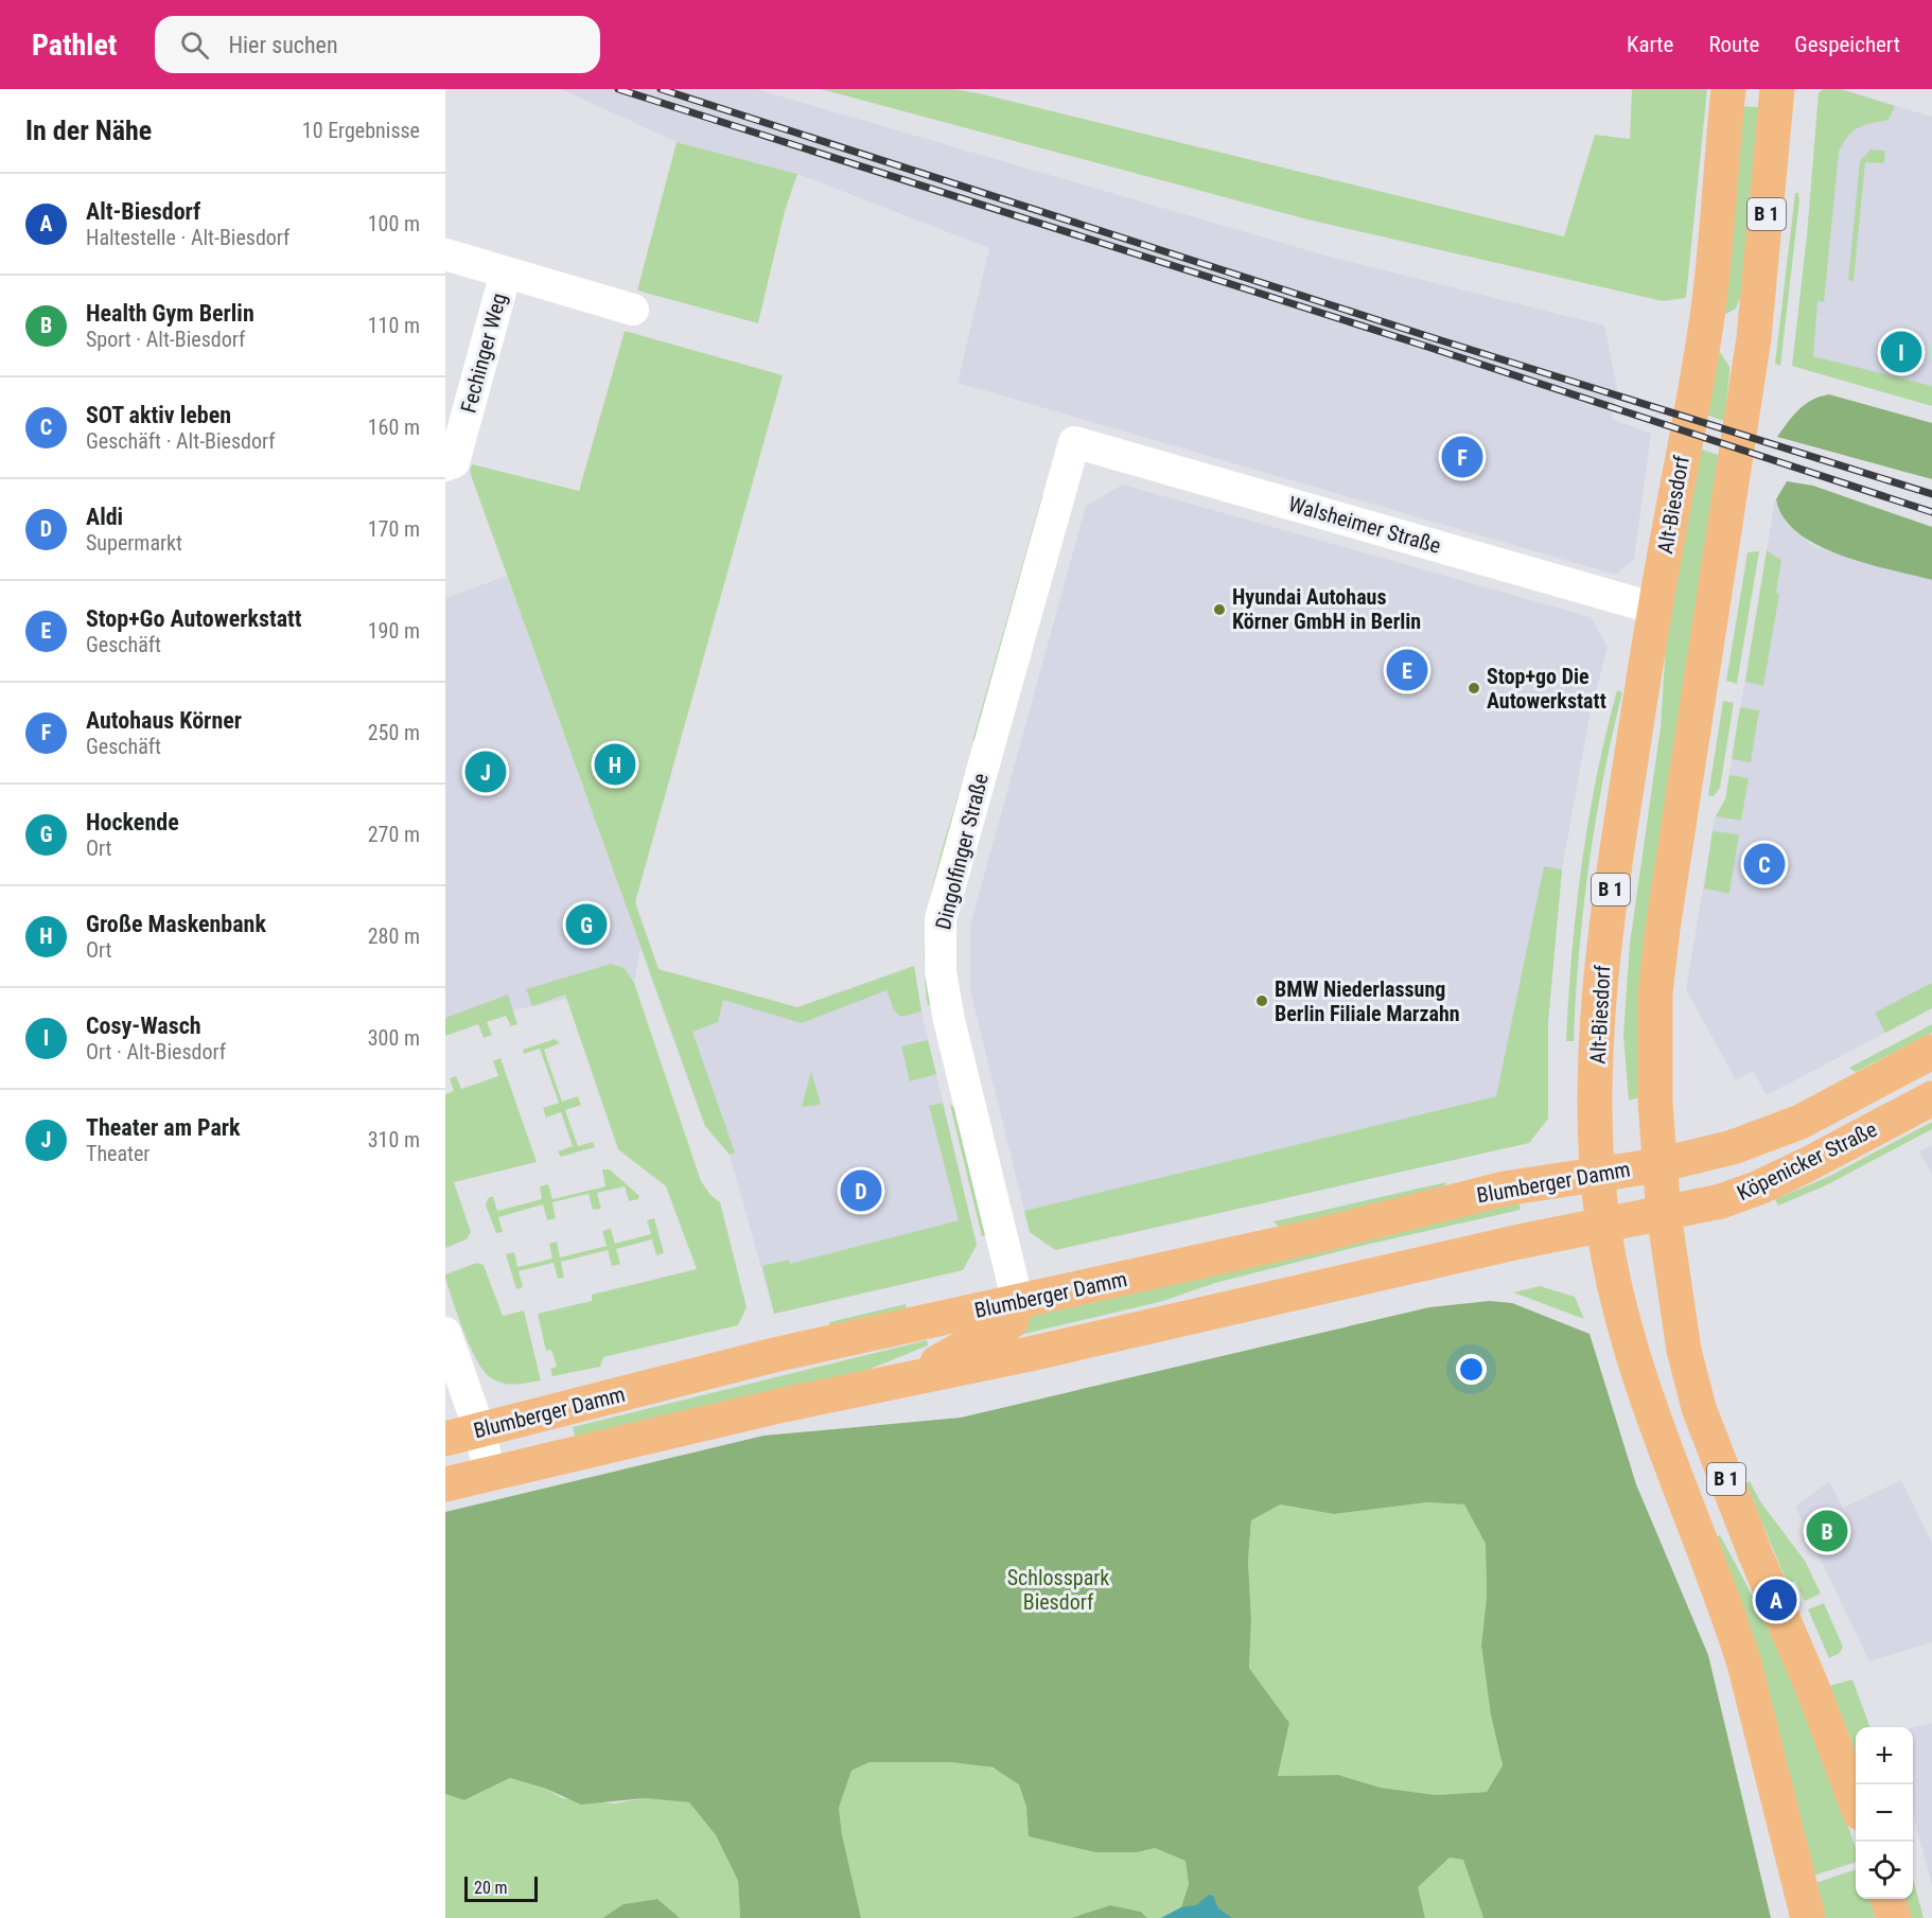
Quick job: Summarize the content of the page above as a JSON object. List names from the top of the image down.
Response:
{
  "streets": {
    "main road": [
      "B 1",
      "Alt-Biesdorf",
      "Köpenicker Straße",
      "Blumberger Damm"
    ],
    "street": ["Fechinger Weg", "Walsheimer Straße", "Dingolfinger Straße"]
  },
  "crossings": [
    ["B 1", "Köpenicker Straße"],
    ["B 1", "Blumberger Damm"],
    ["Alt-Biesdorf", "Walsheimer Straße"],
    ["Alt-Biesdorf", "Köpenicker Straße"],
    ["Alt-Biesdorf", "Blumberger Damm"],
    ["Walsheimer Straße", "Dingolfinger Straße"],
    ["Dingolfinger Straße", "Blumberger Damm"],
    ["Köpenicker Straße", "Blumberger Damm"]
  ],
  "parks": ["Schlosspark Biesdorf"],
  "places": ["Hyundai Autohaus Körner GmbH in Berlin", "Stop+go Die Autowerkstatt", "BMW Niederlassung Berlin Filiale Marzahn"],
  "scale_bar": "20 m",
  "page": {
    "header": "Pathlet",
    "search": "Hier suchen",
    "nav": ["Karte", "Route", "Gespeichert"],
    "heading": ["In der Nähe", "10 Ergebnisse"],
    "list": [
      {
        "mark": "A",
        "name": "Alt-Biesdorf",
        "note": "Haltestelle · Alt-Biesdorf",
        "value": "100 m"
      },
      {
        "mark": "B",
        "name": "Health Gym Berlin",
        "note": "Sport · Alt-Biesdorf",
        "value": "110 m"
      },
      {
        "mark": "C",
        "name": "SOT aktiv leben",
        "note": "Geschäft · Alt-Biesdorf",
        "value": "160 m"
      },
      {
        "mark": "D",
        "name": "Aldi",
        "note": "Supermarkt",
        "value": "170 m"
      },
      {
        "mark": "E",
        "name": "Stop+Go Autowerkstatt",
        "note": "Geschäft",
        "value": "190 m"
      },
      {
        "mark": "F",
        "name": "Autohaus Körner",
        "note": "Geschäft",
        "value": "250 m"
      },
      {
        "mark": "G",
        "name": "Hockende",
        "note": "Ort",
        "value": "270 m"
      },
      {
        "mark": "H",
        "name": "Große Maskenbank",
        "note": "Ort",
        "value": "280 m"
      },
      {
        "mark": "I",
        "name": "Cosy-Wasch",
        "note": "Ort · Alt-Biesdorf",
        "value": "300 m"
      },
      {
        "mark": "J",
        "name": "Theater am Park",
        "note": "Theater",
        "value": "310 m"
      }
    ],
    "pins": [
      "I",
      "F",
      "E",
      "H",
      "J",
      "C",
      "G",
      "D",
      "B",
      "A"
    ],
    "map_buttons": ["+", "−"],
    "scale": "20 m"
  }
}
